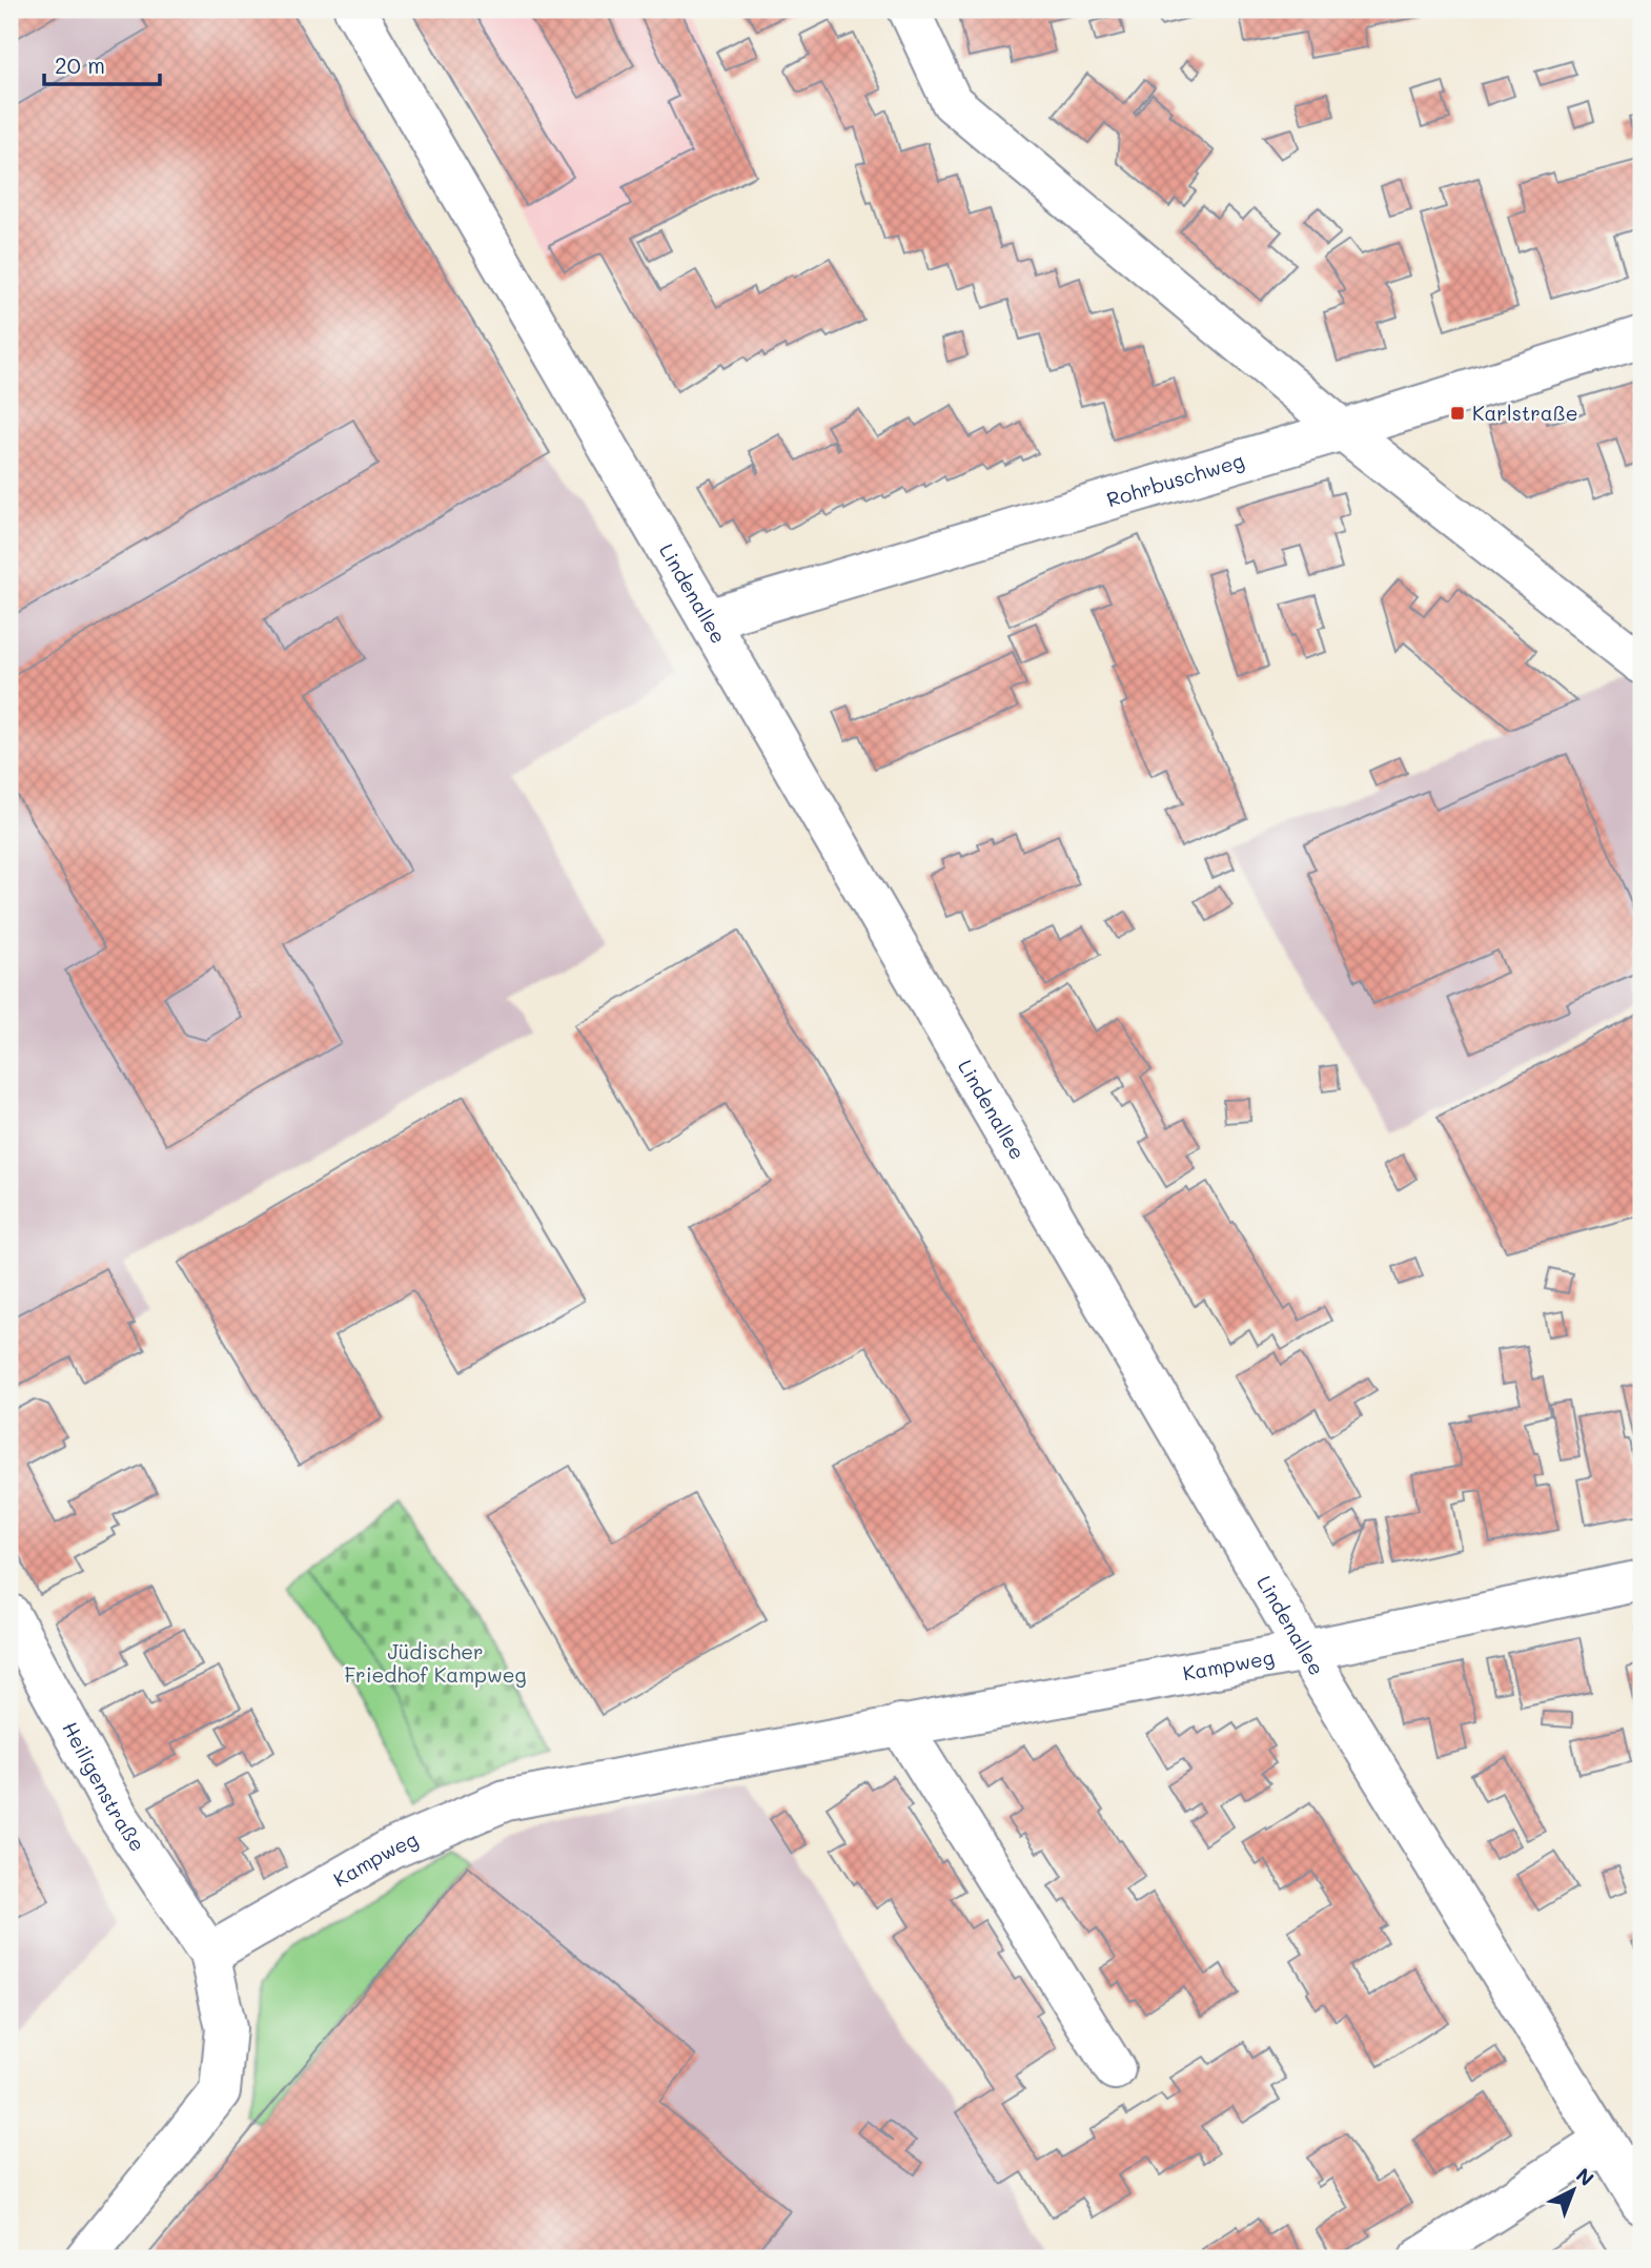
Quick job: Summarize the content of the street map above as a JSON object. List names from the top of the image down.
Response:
{
  "streets": {
    "street": [
      "Rohrbuschweg",
      "Lindenallee",
      "Kampweg",
      "Heiligenstraße"
    ]
  },
  "crossings": [
    ["Rohrbuschweg", "Lindenallee"],
    ["Lindenallee", "Kampweg"],
    ["Kampweg", "Heiligenstraße"]
  ],
  "parks": ["Jüdischer Friedhof Kampweg"],
  "places": {
    "transit": ["Karlstraße"]
  },
  "scale_bar": "20 m",
  "north": "top right"
}
